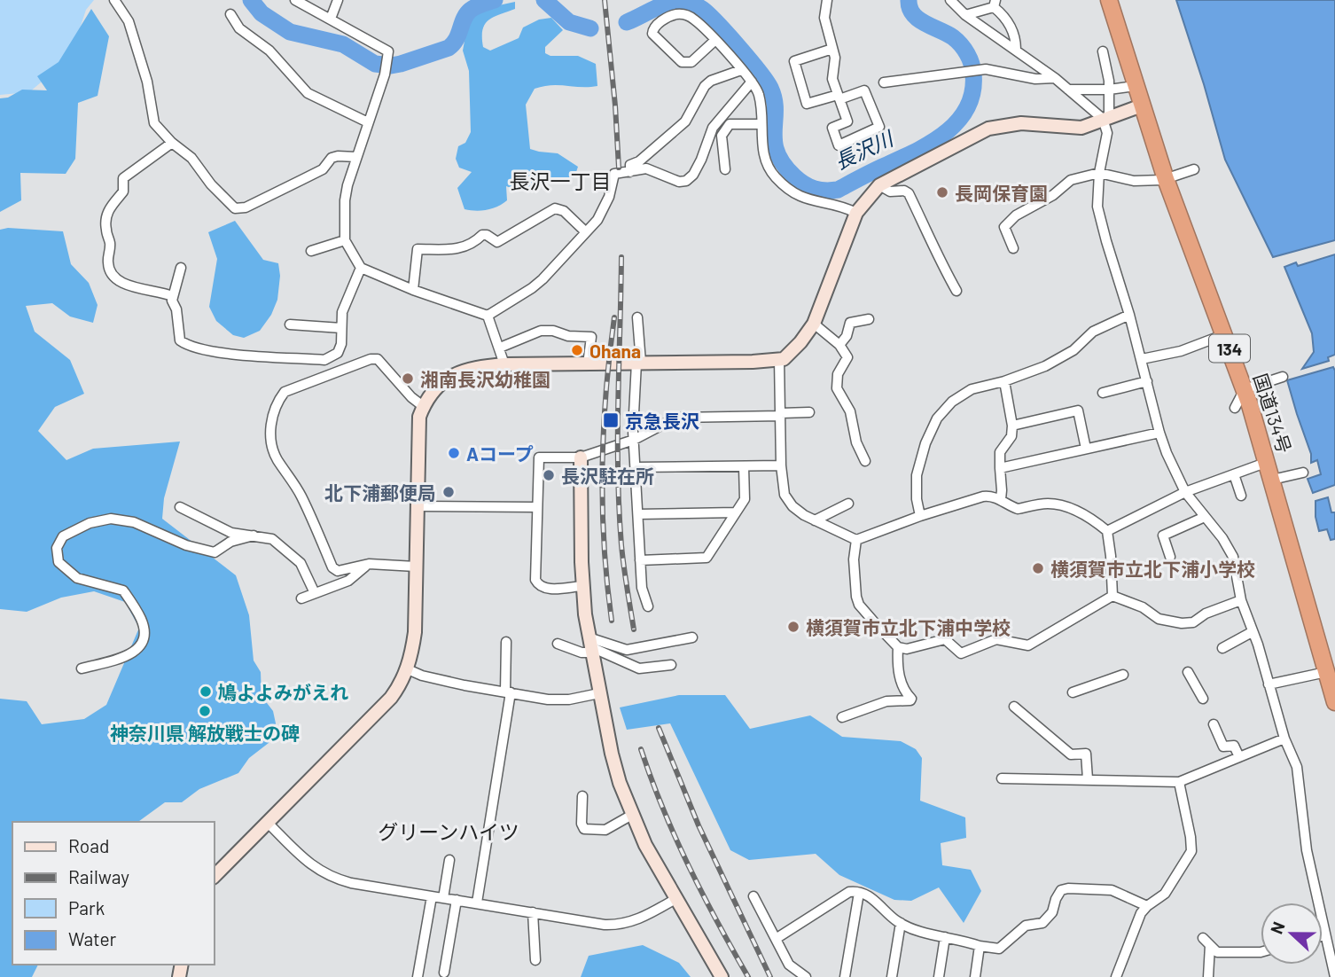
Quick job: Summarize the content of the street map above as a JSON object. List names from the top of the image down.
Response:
{
  "streets": {
    "highway": ["134", "国道134号"]
  },
  "districts": ["長沢一丁目", "グリーンハイツ"],
  "water": ["長沢川"],
  "places": {
    "other": [
      "長岡保育園",
      "Ohana",
      "湘南長沢幼稚園",
      "Aコープ",
      "長沢駐在所",
      "北下浦郵便局",
      "横須賀市立北下浦小学校",
      "横須賀市立北下浦中学校",
      "鳩よよみがえれ",
      "神奈川県 解放戦士の碑"
    ],
    "transit": ["京急長沢"]
  },
  "legend": [
    "Road",
    "Railway",
    "Park",
    "Water"
  ],
  "north": "left"
}
